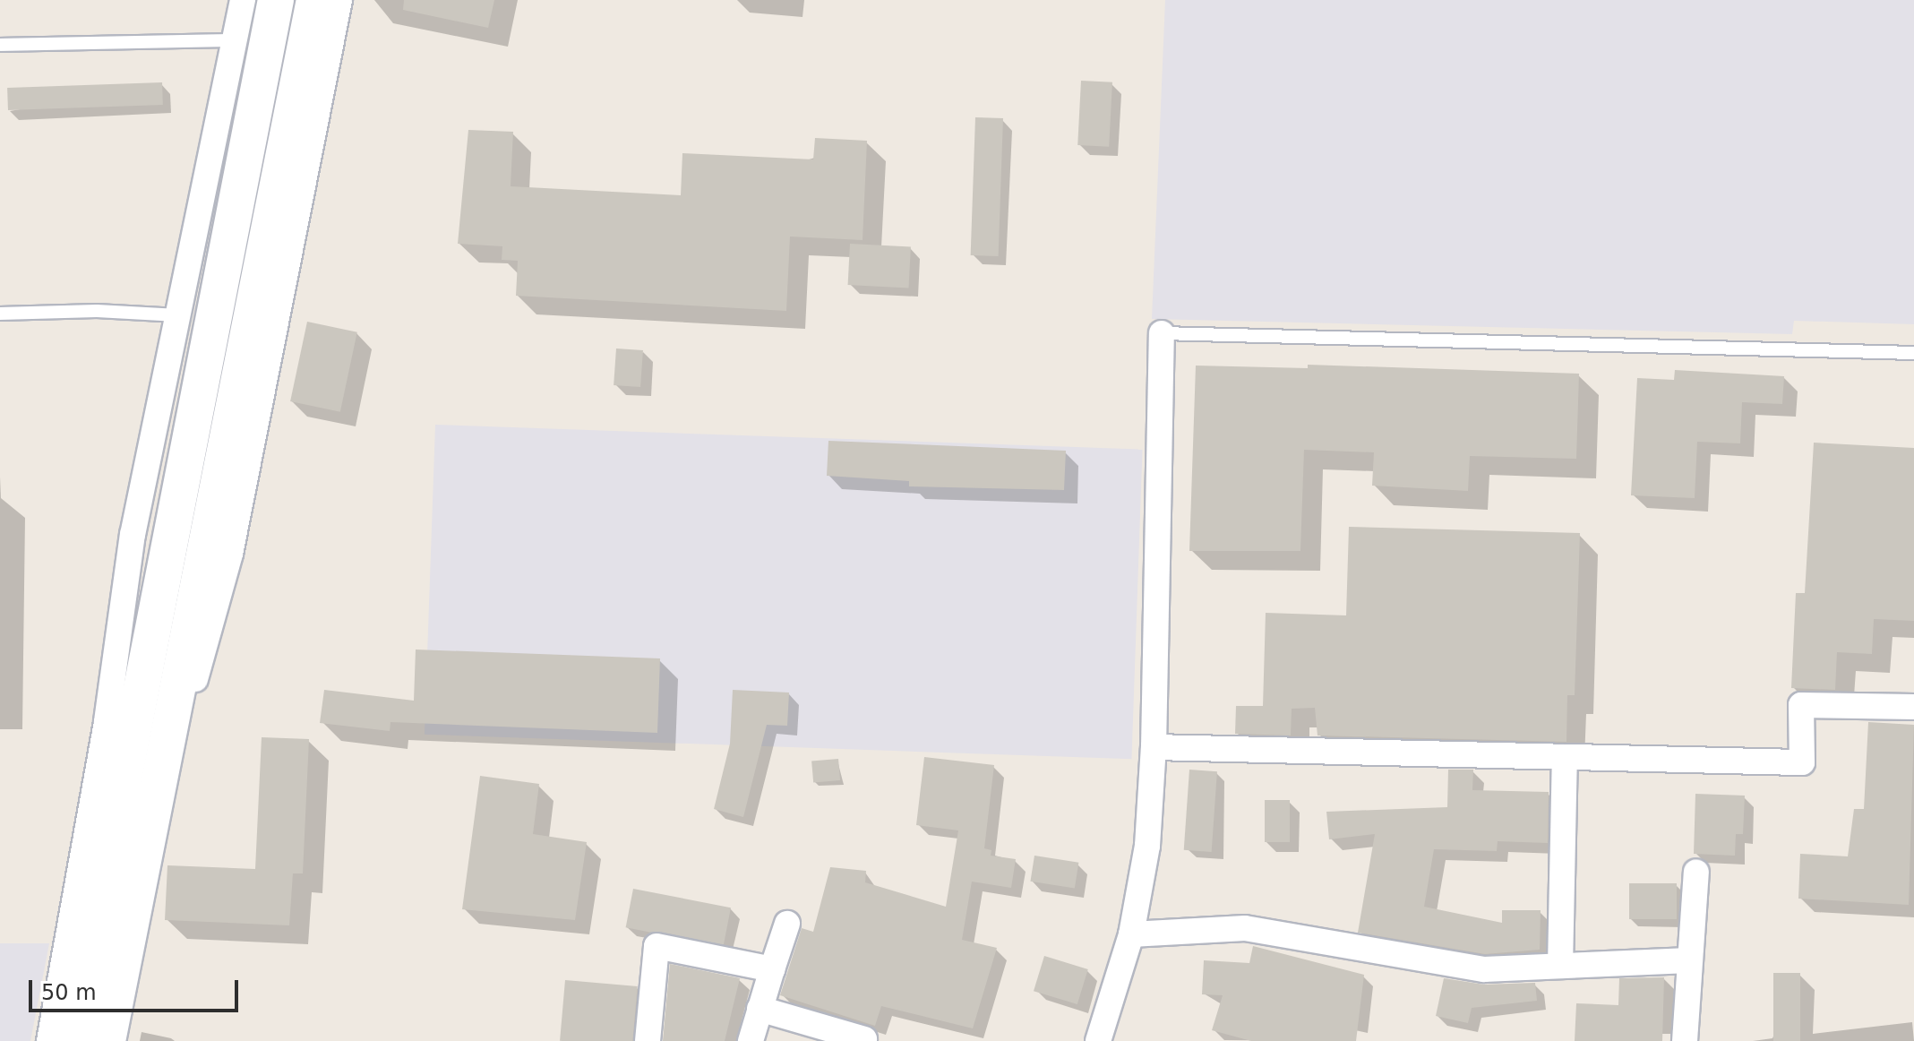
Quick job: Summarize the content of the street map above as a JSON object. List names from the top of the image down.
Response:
{
  "scale_bar": "50 m"
}
